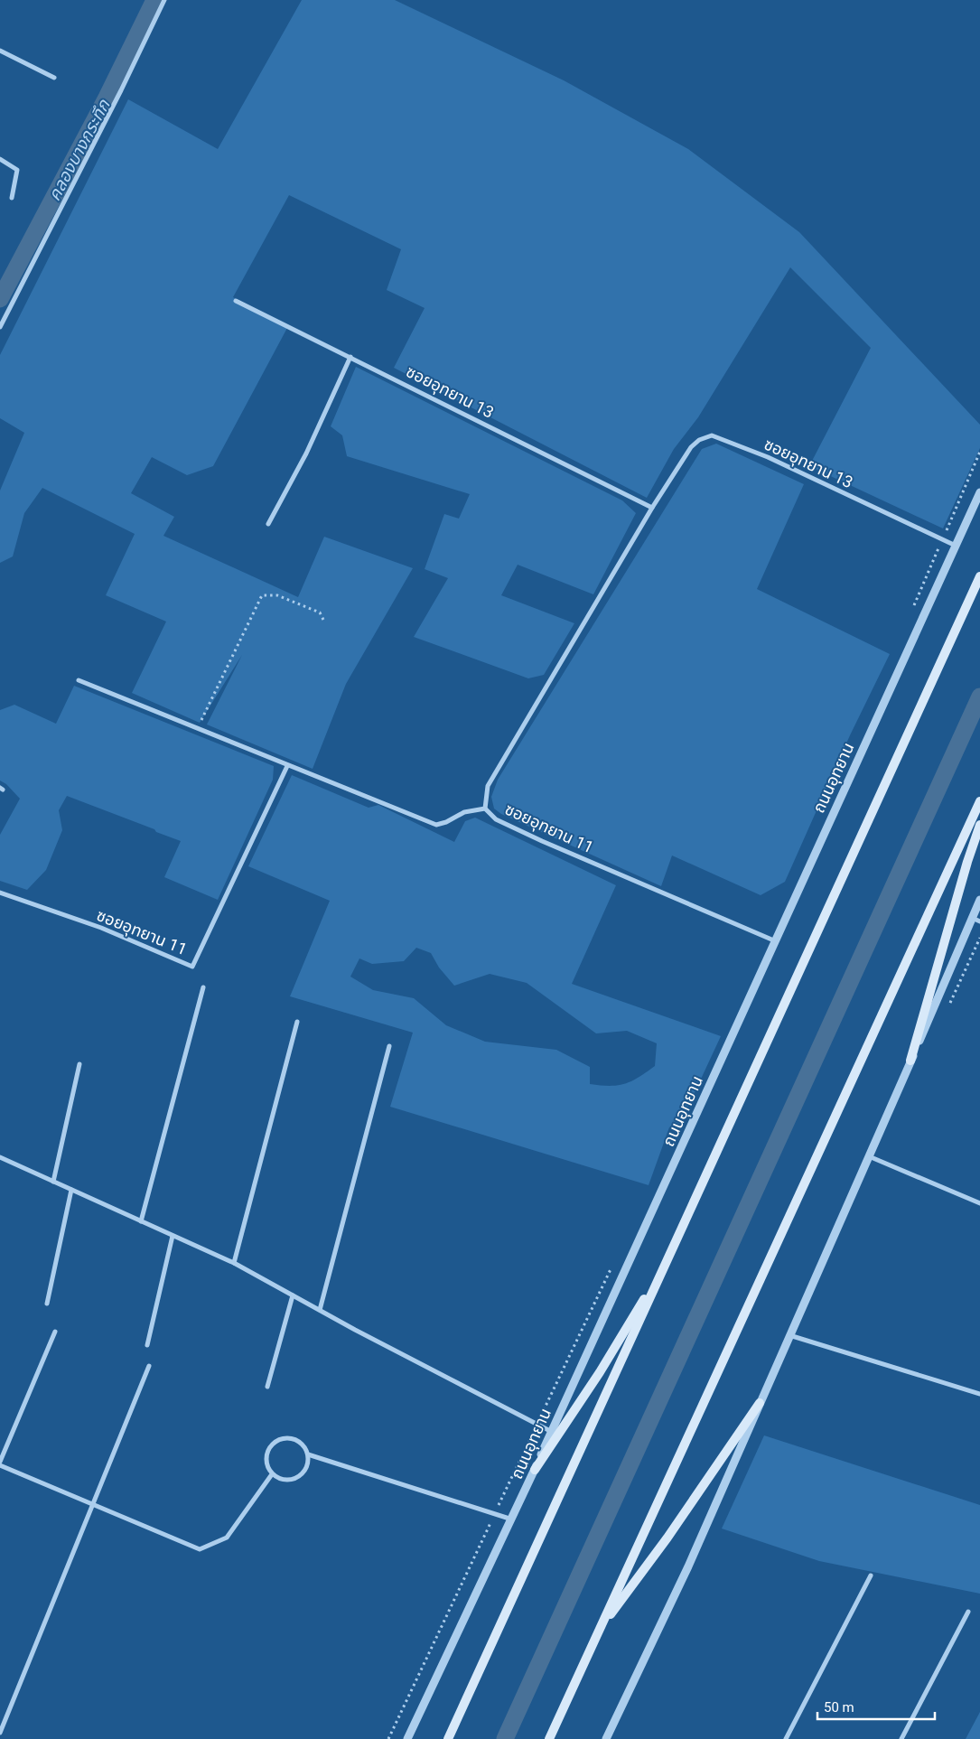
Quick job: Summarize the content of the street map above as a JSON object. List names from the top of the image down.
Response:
{
  "streets": {
    "street": ["ซอยอุทยาน 13", "ถนนอุทยาน", "ซอยอุทยาน 11"]
  },
  "crossings": [
    ["ซอยอุทยาน 13", "ถนนอุทยาน"],
    ["ซอยอุทยาน 13", "ซอยอุทยาน 11"],
    ["ถนนอุทยาน", "ซอยอุทยาน 11"]
  ],
  "water": ["คลองบางกระทึก"],
  "scale_bar": "50 m"
}
